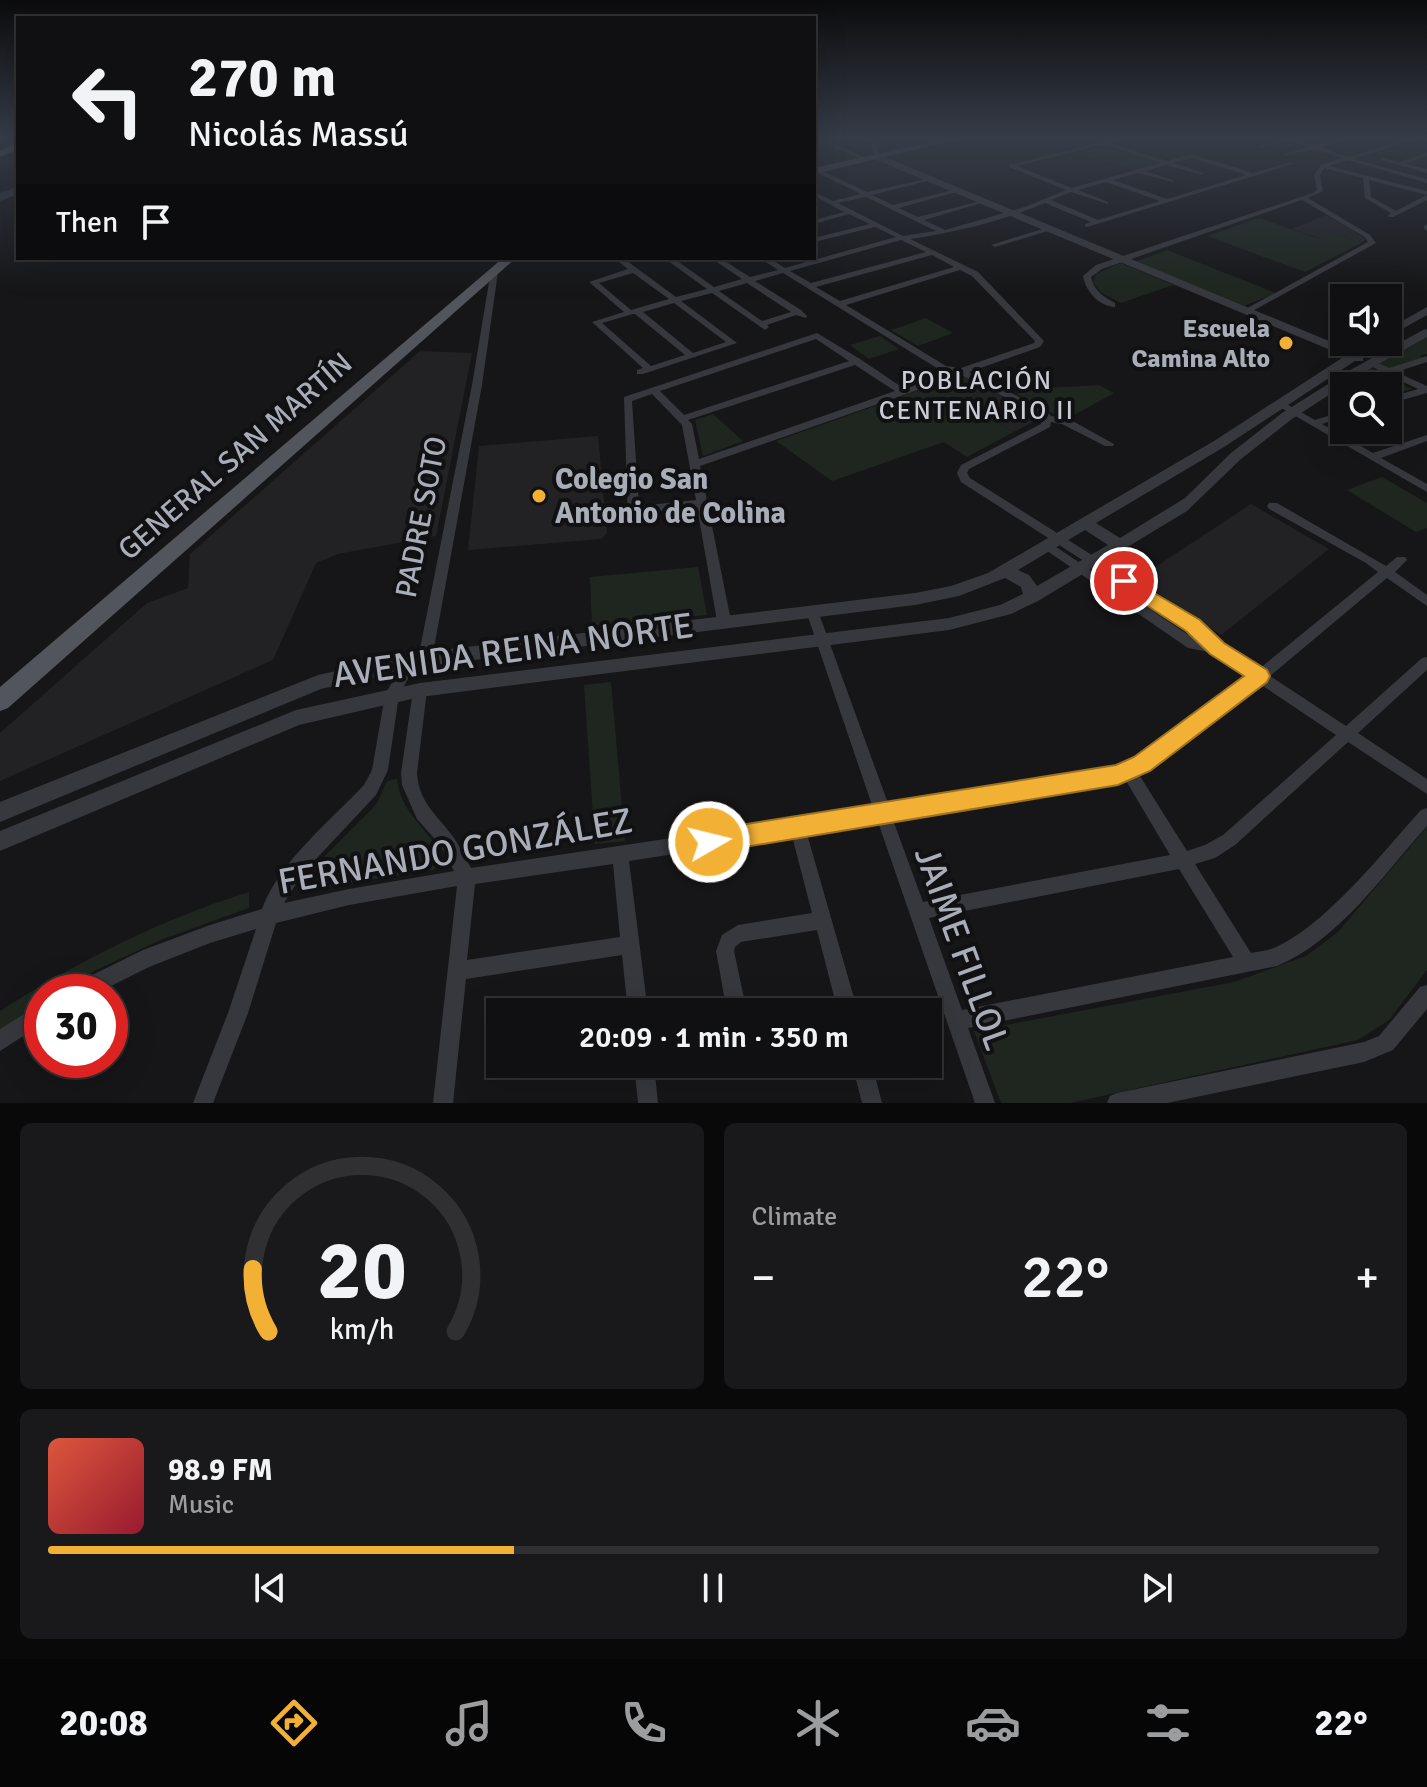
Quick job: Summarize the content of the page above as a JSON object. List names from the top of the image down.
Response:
{
  "streets": {
    "main road": ["GENERAL SAN MARTÍN"],
    "street": [
      "PADRE SOTO",
      "AVENIDA REINA NORTE",
      "FERNANDO GONZÁLEZ",
      "JAIME FILLOL"
    ]
  },
  "crossings": [
    ["GENERAL SAN MARTÍN", "PADRE SOTO"],
    ["PADRE SOTO", "AVENIDA REINA NORTE"],
    ["PADRE SOTO", "FERNANDO GONZÁLEZ"],
    ["FERNANDO GONZÁLEZ", "JAIME FILLOL"]
  ],
  "districts": ["POBLACIÓN CENTENARIO II"],
  "places": ["Escuela Camina Alto", "Colegio San Antonio de Colina"],
  "page": {
    "turn": ["270 m", "Nicolás Massú"],
    "then": "Then",
    "limit": "30",
    "trip": "20:09 · 1 min · 350 m",
    "tile": "Climate",
    "heat": ["−", "22°", "+"],
    "song": ["98.9 FM", "Music"],
    "tabs": ["20:08", "22°"],
    "gauge": ["20", "km/h"]
  }
}
